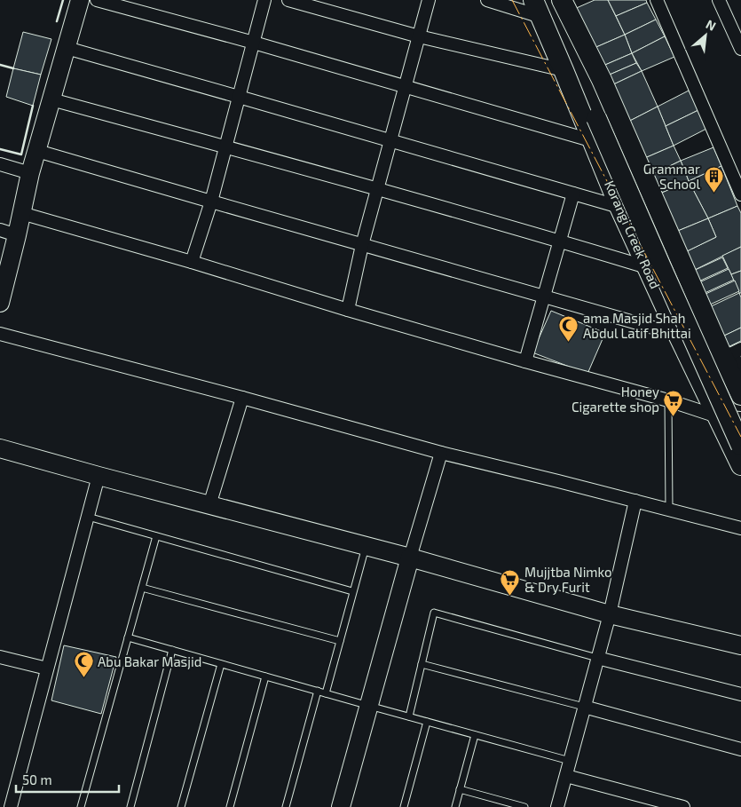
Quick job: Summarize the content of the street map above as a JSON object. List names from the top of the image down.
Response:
{
  "streets": {
    "main road": ["Korangi Creek Road"]
  },
  "places": {
    "building": ["Grammar School"],
    "mosque": ["ama Masjid Shah Abdul Latif Bhittai", "Abu Bakar Masjid"],
    "supermarket": ["Honey Cigarette shop", "Mujjtba Nimko & Dry Furit"]
  },
  "scale_bar": "50 m",
  "north": "top right"
}
